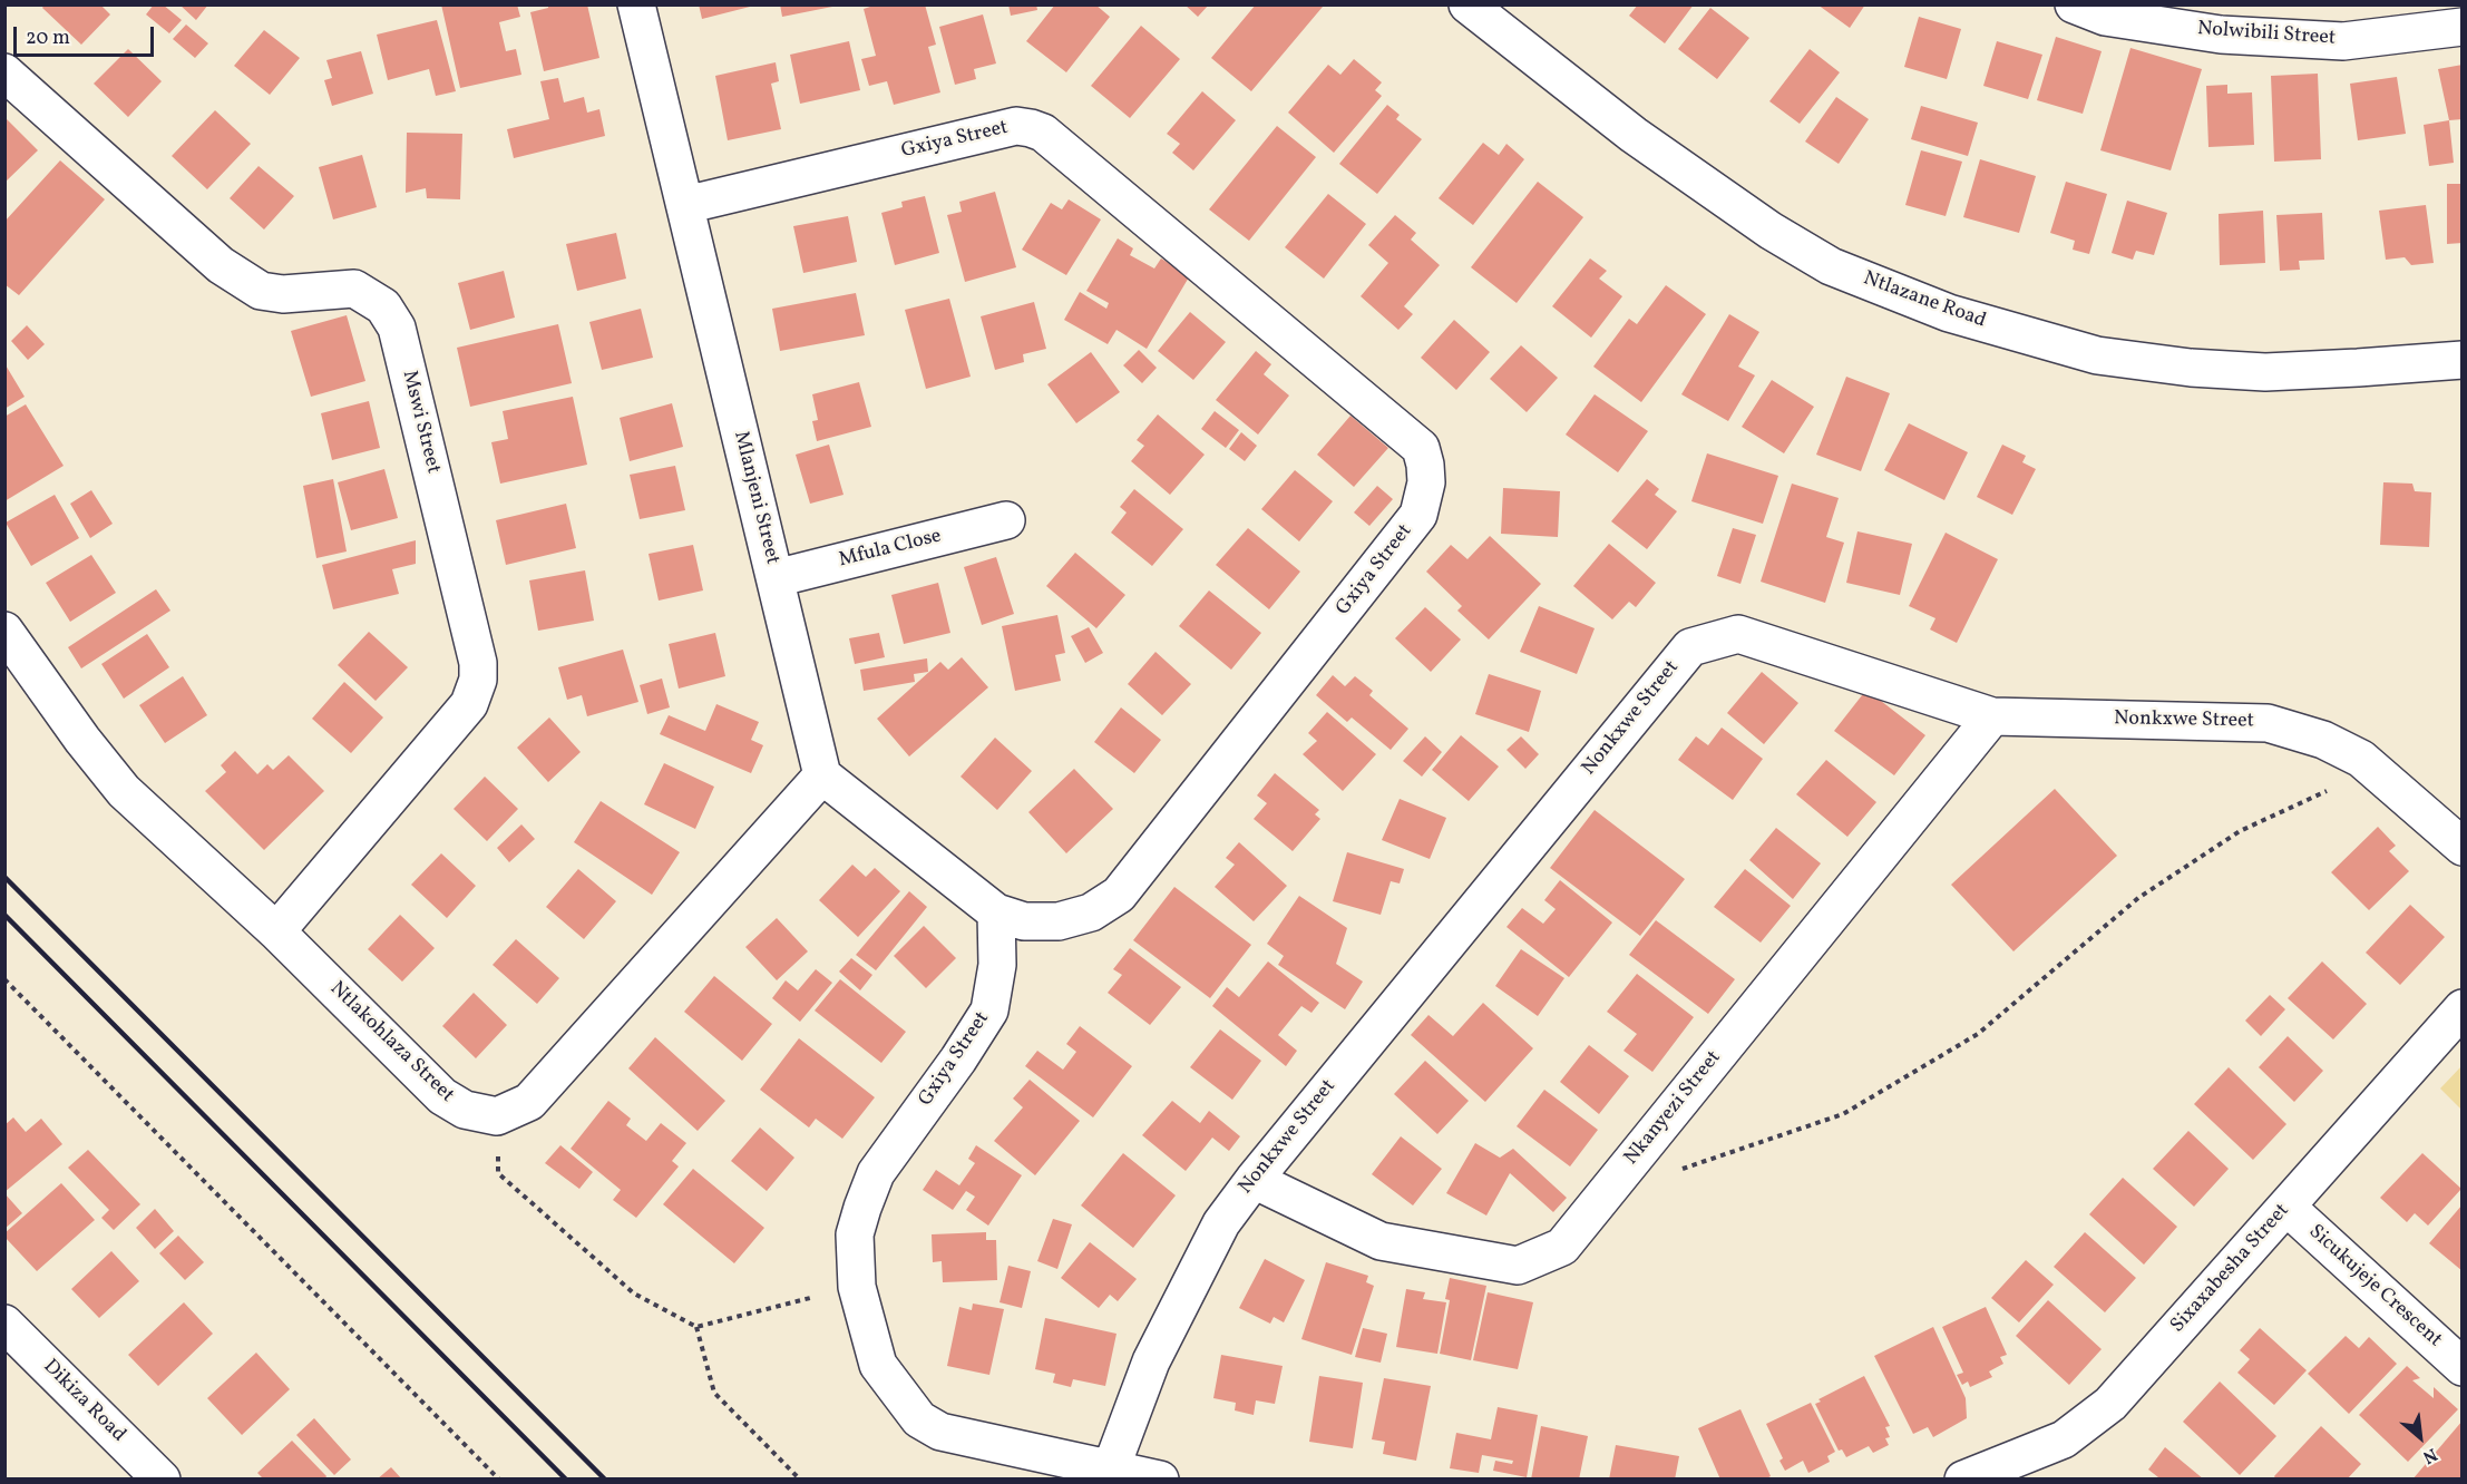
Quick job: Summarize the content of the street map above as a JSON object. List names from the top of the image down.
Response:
{
  "streets": {
    "street": [
      "Nolwibili Street",
      "Gxiya Street",
      "Ntlazane Road",
      "Mswi Street",
      "Mlanjeni Street",
      "Mfula Close",
      "Nonkxwe Street",
      "Ntlakohlaza Street",
      "Nkanyezi Street",
      "Sixaxabesha Street",
      "Sicukujeje Crescent",
      "Dikiza Road"
    ]
  },
  "crossings": [
    ["Gxiya Street", "Mlanjeni Street"],
    ["Mswi Street", "Ntlakohlaza Street"],
    ["Mlanjeni Street", "Mfula Close"],
    ["Nonkxwe Street", "Nkanyezi Street"],
    ["Sixaxabesha Street", "Sicukujeje Crescent"]
  ],
  "scale_bar": "20 m",
  "north": "bottom right"
}
